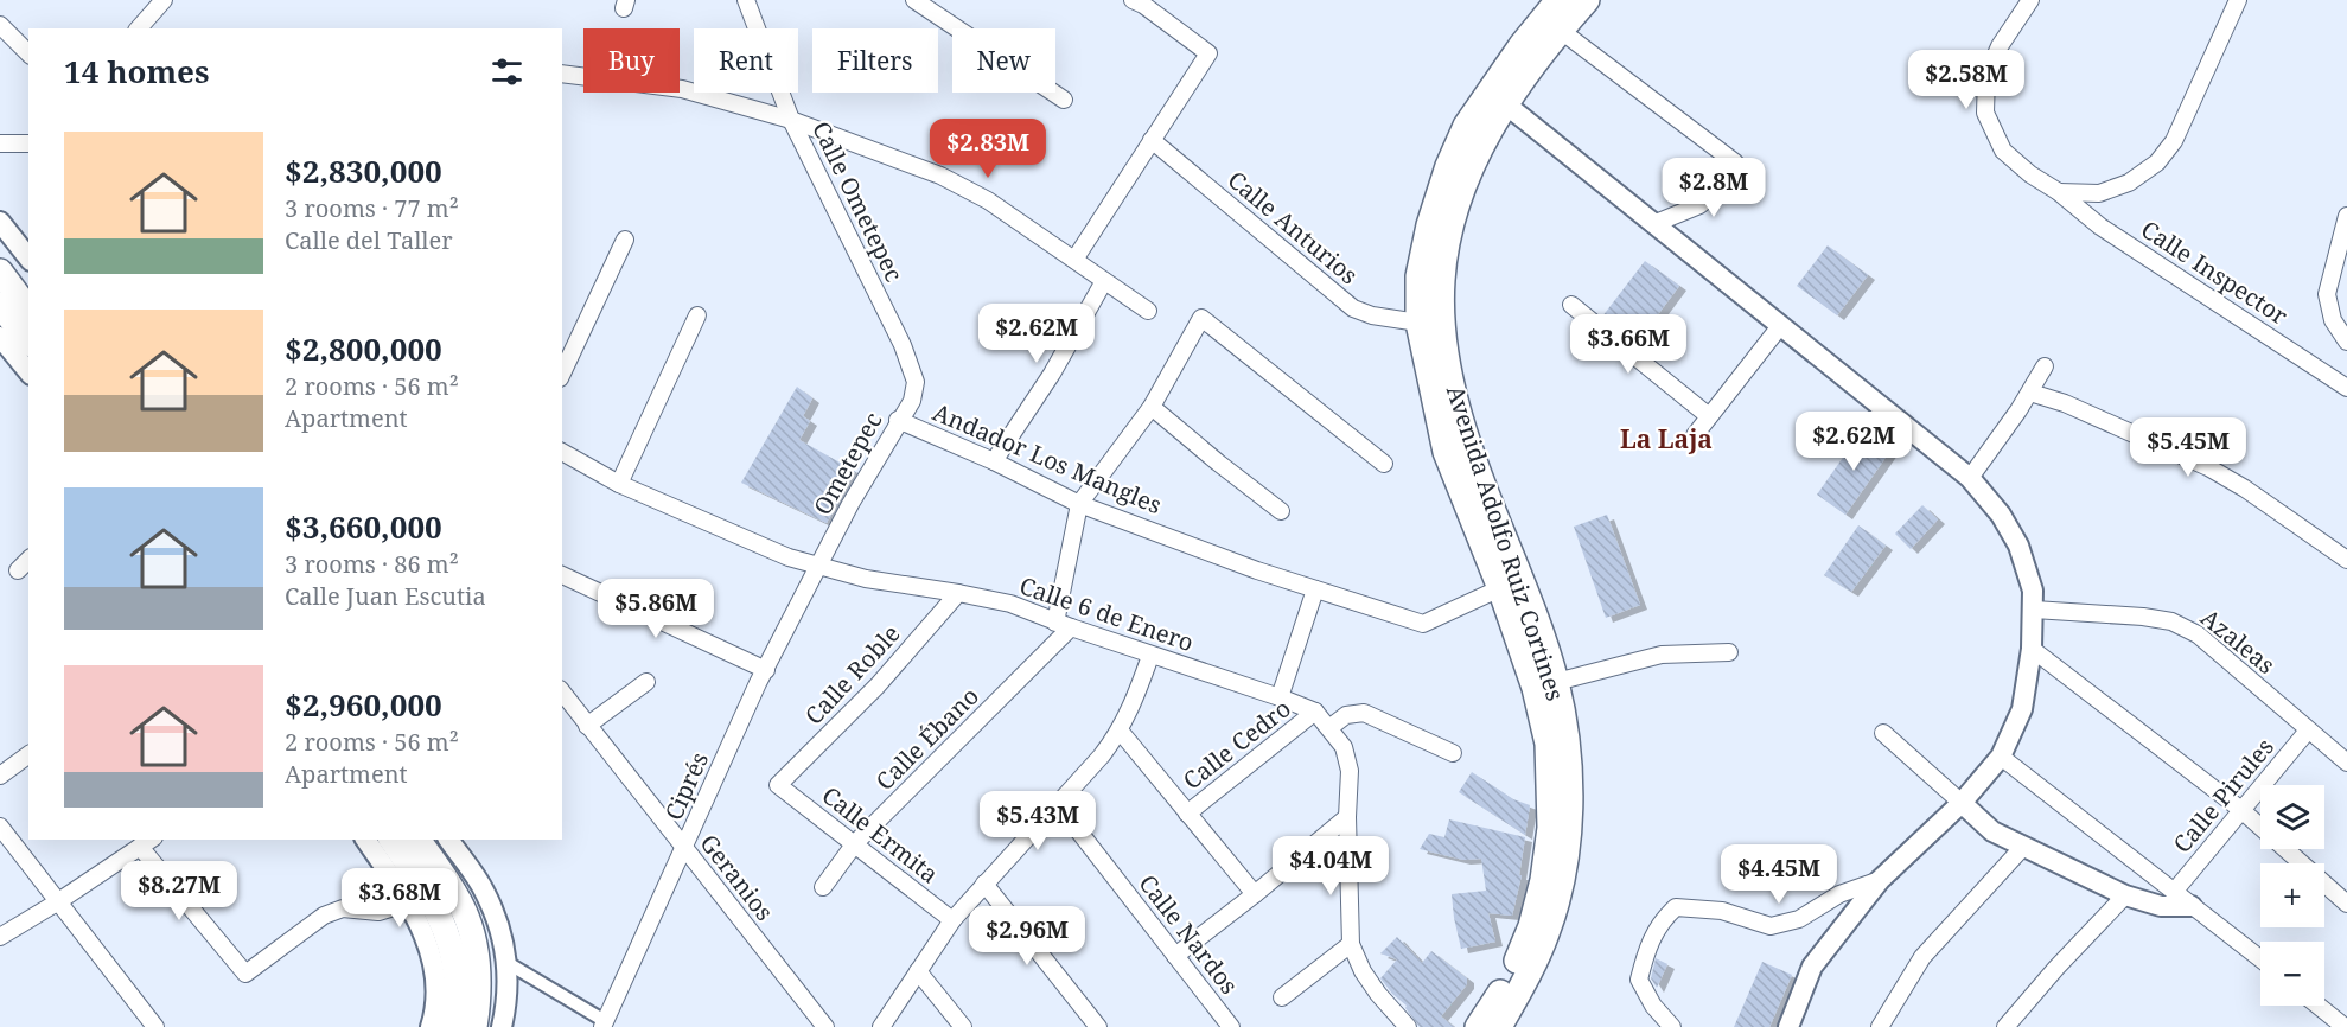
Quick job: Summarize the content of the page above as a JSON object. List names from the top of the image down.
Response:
{
  "streets": {
    "main road": ["Avenida Adolfo Ruiz Cortines"],
    "street": [
      "Calle Ometepec",
      "Calle Anturios",
      "Calle Inspector",
      "Andador Los Mangles",
      "Ometepec",
      "Calle 6 de Enero",
      "Azaleas",
      "Calle Roble",
      "Calle Ébano",
      "Calle Cedro",
      "Ciprés",
      "Calle Pirules",
      "Calle Ermita",
      "Geranios",
      "Calle Nardos"
    ]
  },
  "crossings": [
    ["Calle Ometepec", "Ometepec"],
    ["Calle Anturios", "Avenida Adolfo Ruiz Cortines"],
    ["Andador Los Mangles", "Ometepec"],
    ["Andador Los Mangles", "Avenida Adolfo Ruiz Cortines"],
    ["Andador Los Mangles", "Calle Cedro"],
    ["Ometepec", "Calle 6 de Enero"],
    ["Ometepec", "Ciprés"],
    ["Calle 6 de Enero", "Calle Roble"],
    ["Calle 6 de Enero", "Calle Ébano"],
    ["Calle 6 de Enero", "Calle Cedro"],
    ["Calle 6 de Enero", "Ciprés"],
    ["Azaleas", "Calle Pirules"],
    ["Calle Roble", "Calle Ermita"],
    ["Calle Ébano", "Calle Ermita"],
    ["Ciprés", "Geranios"]
  ],
  "districts": ["La Laja"],
  "page": {
    "chip": [
      "Buy",
      "Rent",
      "Filters",
      "New"
    ],
    "heading": "14 homes",
    "price": [
      "$2.58M",
      "$2.83M",
      "$2.8M",
      "$2.62M",
      "$3.66M",
      "$2.62M",
      "$5.45M",
      "$5.86M",
      "$5.43M",
      "$4.04M",
      "$4.45M",
      "$8.27M",
      "$3.68M",
      "$2.96M"
    ],
    "list": [
      {
        "name": "$2,830,000",
        "note": "3 rooms · 77 m² · Calle del Taller"
      },
      {
        "name": "$2,800,000",
        "note": "2 rooms · 56 m² · Apartment"
      },
      {
        "name": "$3,660,000",
        "note": "3 rooms · 86 m² · Calle Juan Escutia"
      },
      {
        "name": "$2,960,000",
        "note": "2 rooms · 56 m² · Apartment"
      }
    ],
    "map_buttons": ["+", "−"]
  }
}
